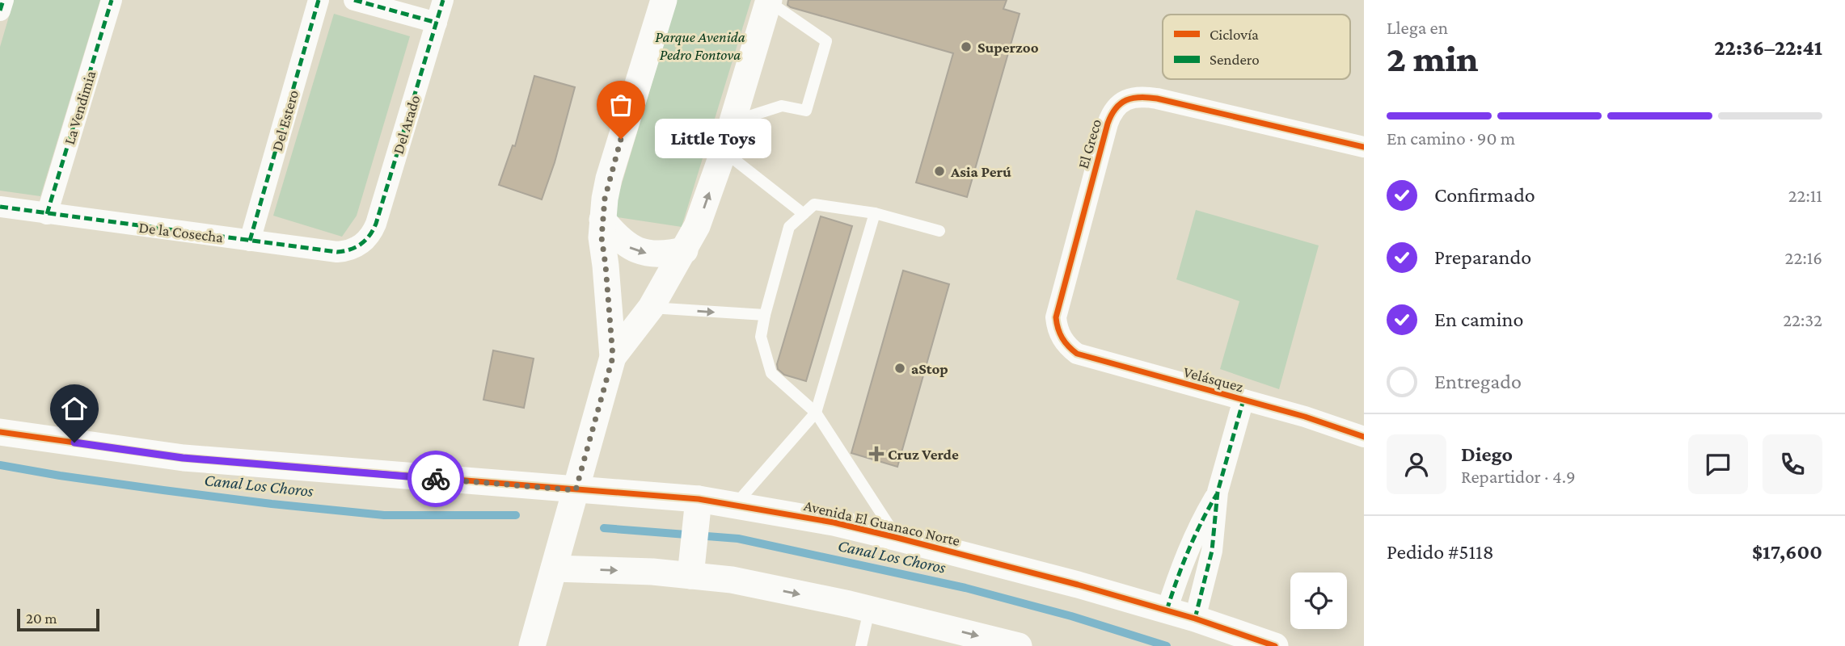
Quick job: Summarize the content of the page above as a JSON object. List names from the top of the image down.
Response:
{
  "streets": {
    "street": [
      "La Vendimia",
      "Del Estero",
      "Del Arado",
      "El Greco",
      "De la Cosecha",
      "Velásquez",
      "Avenida El Guanaco Norte"
    ]
  },
  "crossings": [
    ["La Vendimia", "De la Cosecha"],
    ["Del Estero", "De la Cosecha"],
    ["Del Arado", "De la Cosecha"],
    ["El Greco", "Velásquez"]
  ],
  "water": ["Canal Los Choros"],
  "parks": ["Parque Avenida Pedro Fontova"],
  "places": {
    "other": [
      "Superzoo",
      "Little Toys",
      "Asia Perú",
      "aStop"
    ],
    "health": ["Cruz Verde"]
  },
  "legend": ["Ciclovía", "Sendero"],
  "scale_bar": "20 m",
  "page": {
    "heading": ["2 min", "Llega en", "22:36–22:41"],
    "panel": [
      "Diego",
      "Repartidor · 4.9",
      "Pedido #5118",
      "$17,600"
    ],
    "bar": "En camino · 90 m",
    "bubble": "Little Toys",
    "list": [
      ["Confirmado", "22:11"],
      ["Preparando", "22:16"],
      ["En camino", "22:32"],
      "Entregado"
    ],
    "scale": "20 m"
  }
}
